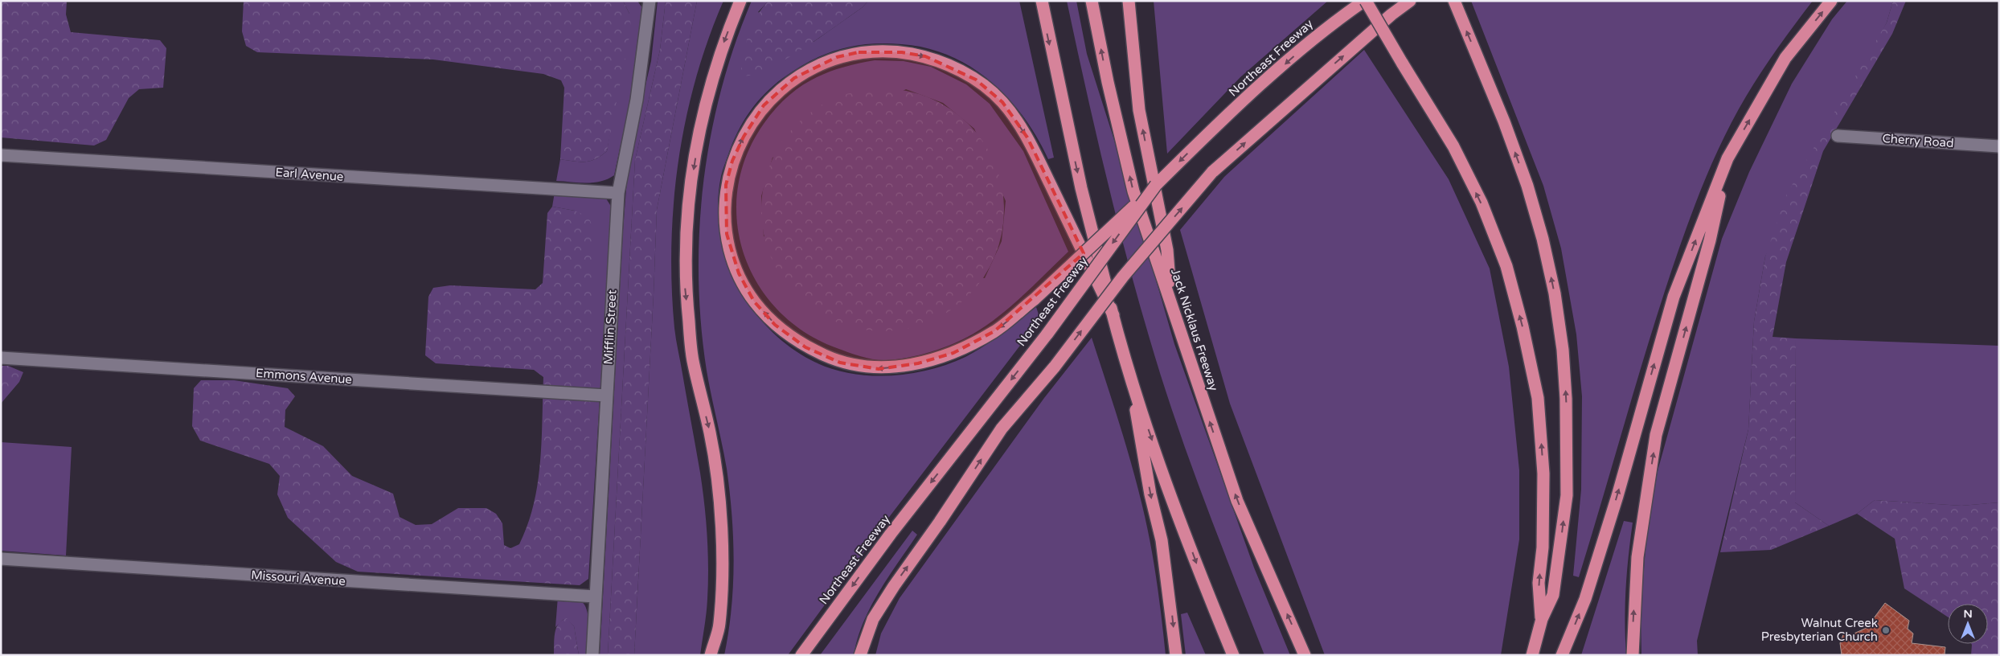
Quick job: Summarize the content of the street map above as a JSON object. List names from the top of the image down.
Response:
{
  "streets": {
    "highway": ["Northeast Freeway", "Jack Nicklaus Freeway"],
    "street": [
      "Cherry Road",
      "Earl Avenue",
      "Mifflin Street",
      "Emmons Avenue",
      "Missouri Avenue"
    ]
  },
  "crossings": [
    ["Earl Avenue", "Mifflin Street"],
    ["Mifflin Street", "Emmons Avenue"],
    ["Mifflin Street", "Missouri Avenue"]
  ],
  "places": ["Walnut Creek Presbyterian Church"],
  "north": "top"
}
